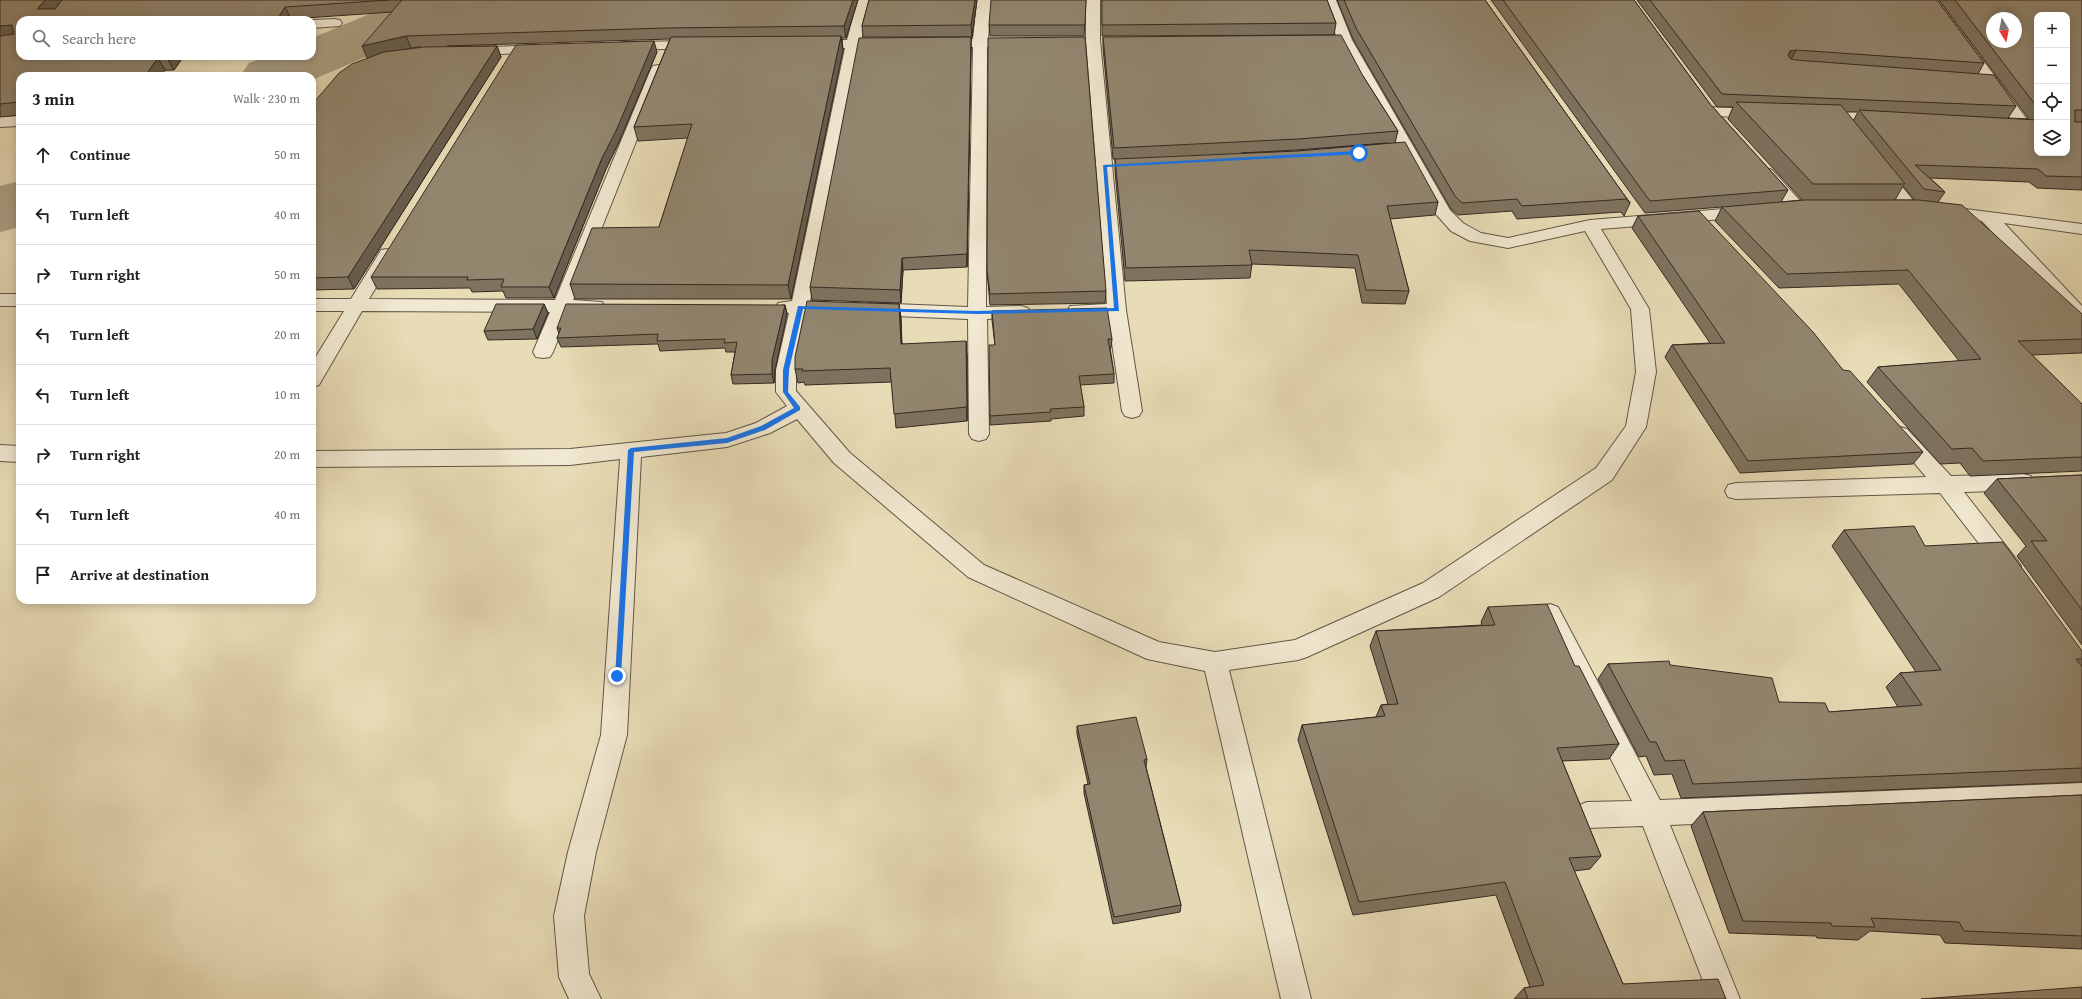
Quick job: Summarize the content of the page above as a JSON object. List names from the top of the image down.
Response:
{
  "north": "bottom",
  "page": {
    "map_buttons": ["+", "−"],
    "search": "Search here",
    "heading": ["3 min", "Walk · 230 m"],
    "list": [
      ["Continue", "50 m"],
      ["Turn left", "40 m"],
      ["Turn right", "50 m"],
      ["Turn left", "20 m"],
      ["Turn left", "10 m"],
      ["Turn right", "20 m"],
      ["Turn left", "40 m"],
      "Arrive at destination"
    ]
  }
}
